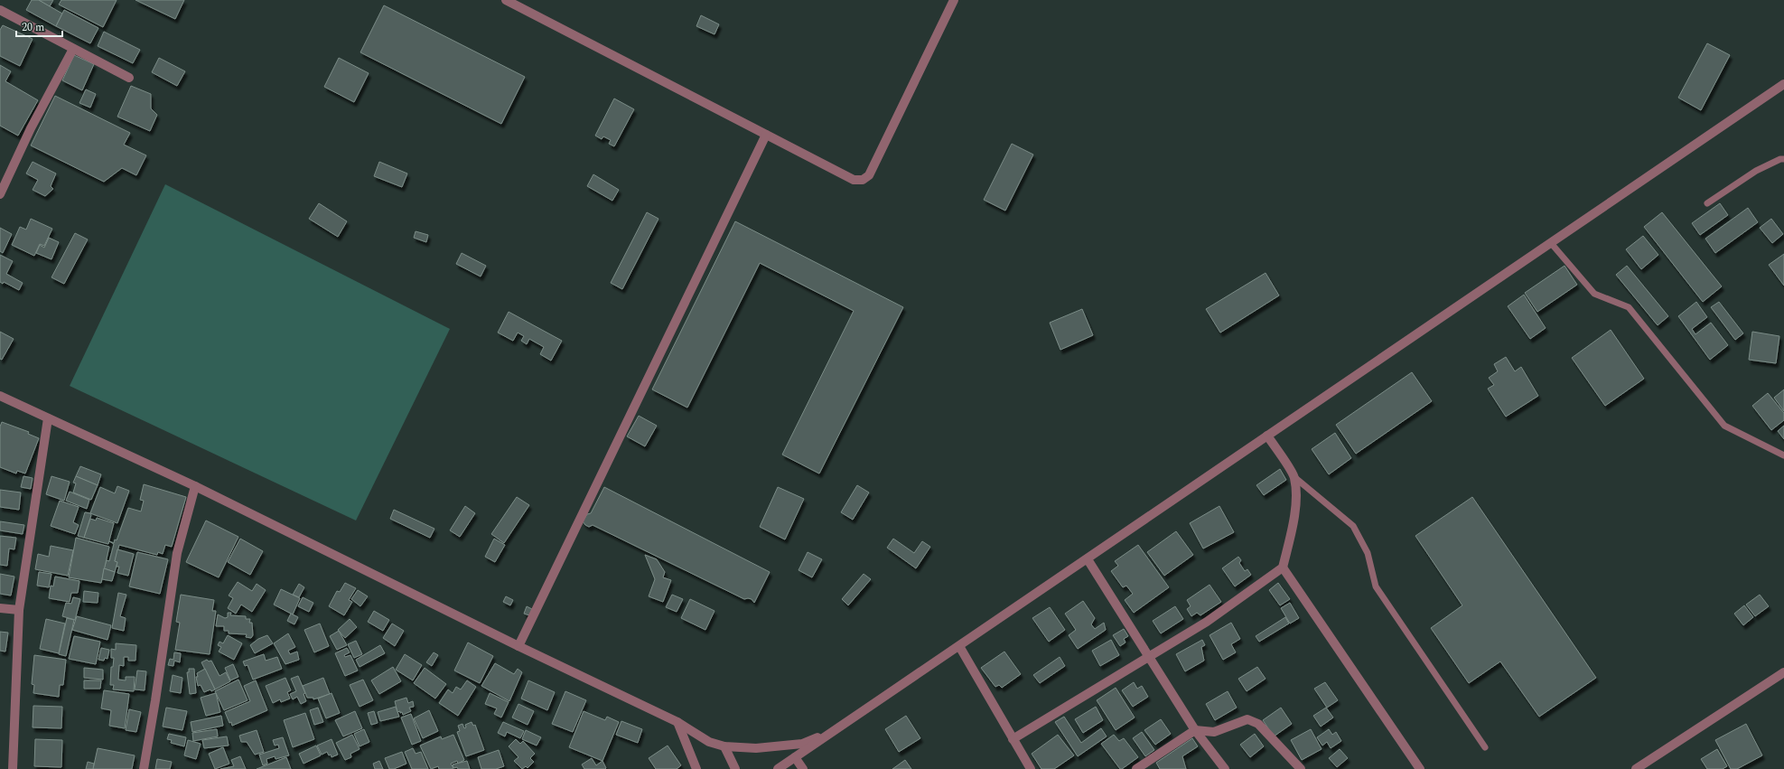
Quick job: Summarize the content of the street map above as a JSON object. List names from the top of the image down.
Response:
{
  "scale_bar": "20 m"
}
